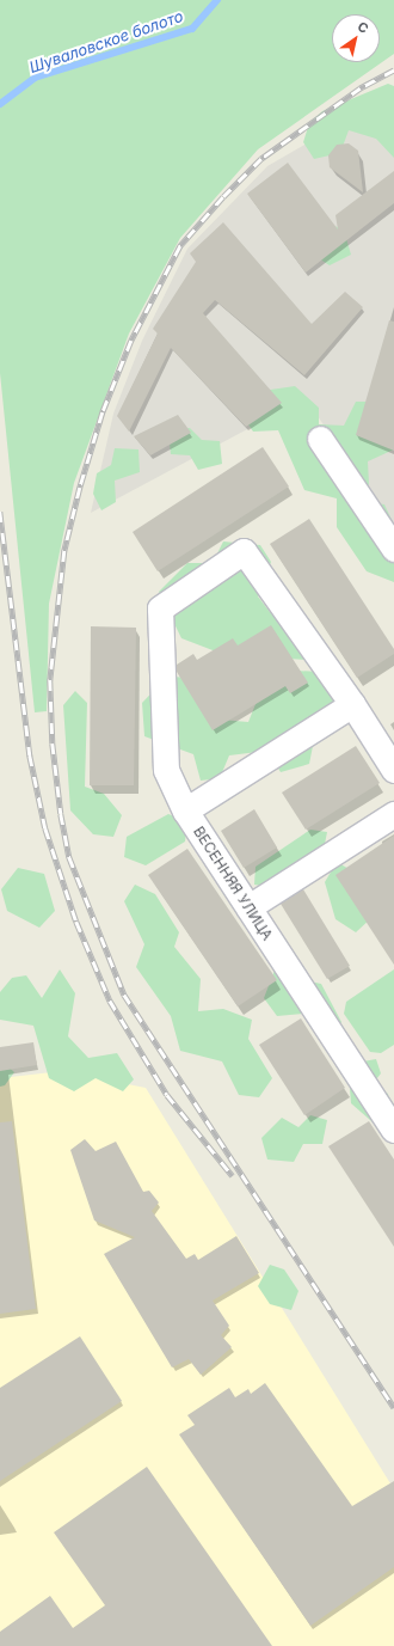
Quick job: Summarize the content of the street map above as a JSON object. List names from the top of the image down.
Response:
{
  "streets": {
    "street": ["ВЕСЕННЯЯ УЛИЦА"]
  },
  "water": ["Шуваловское болото"],
  "north": "top right"
}
